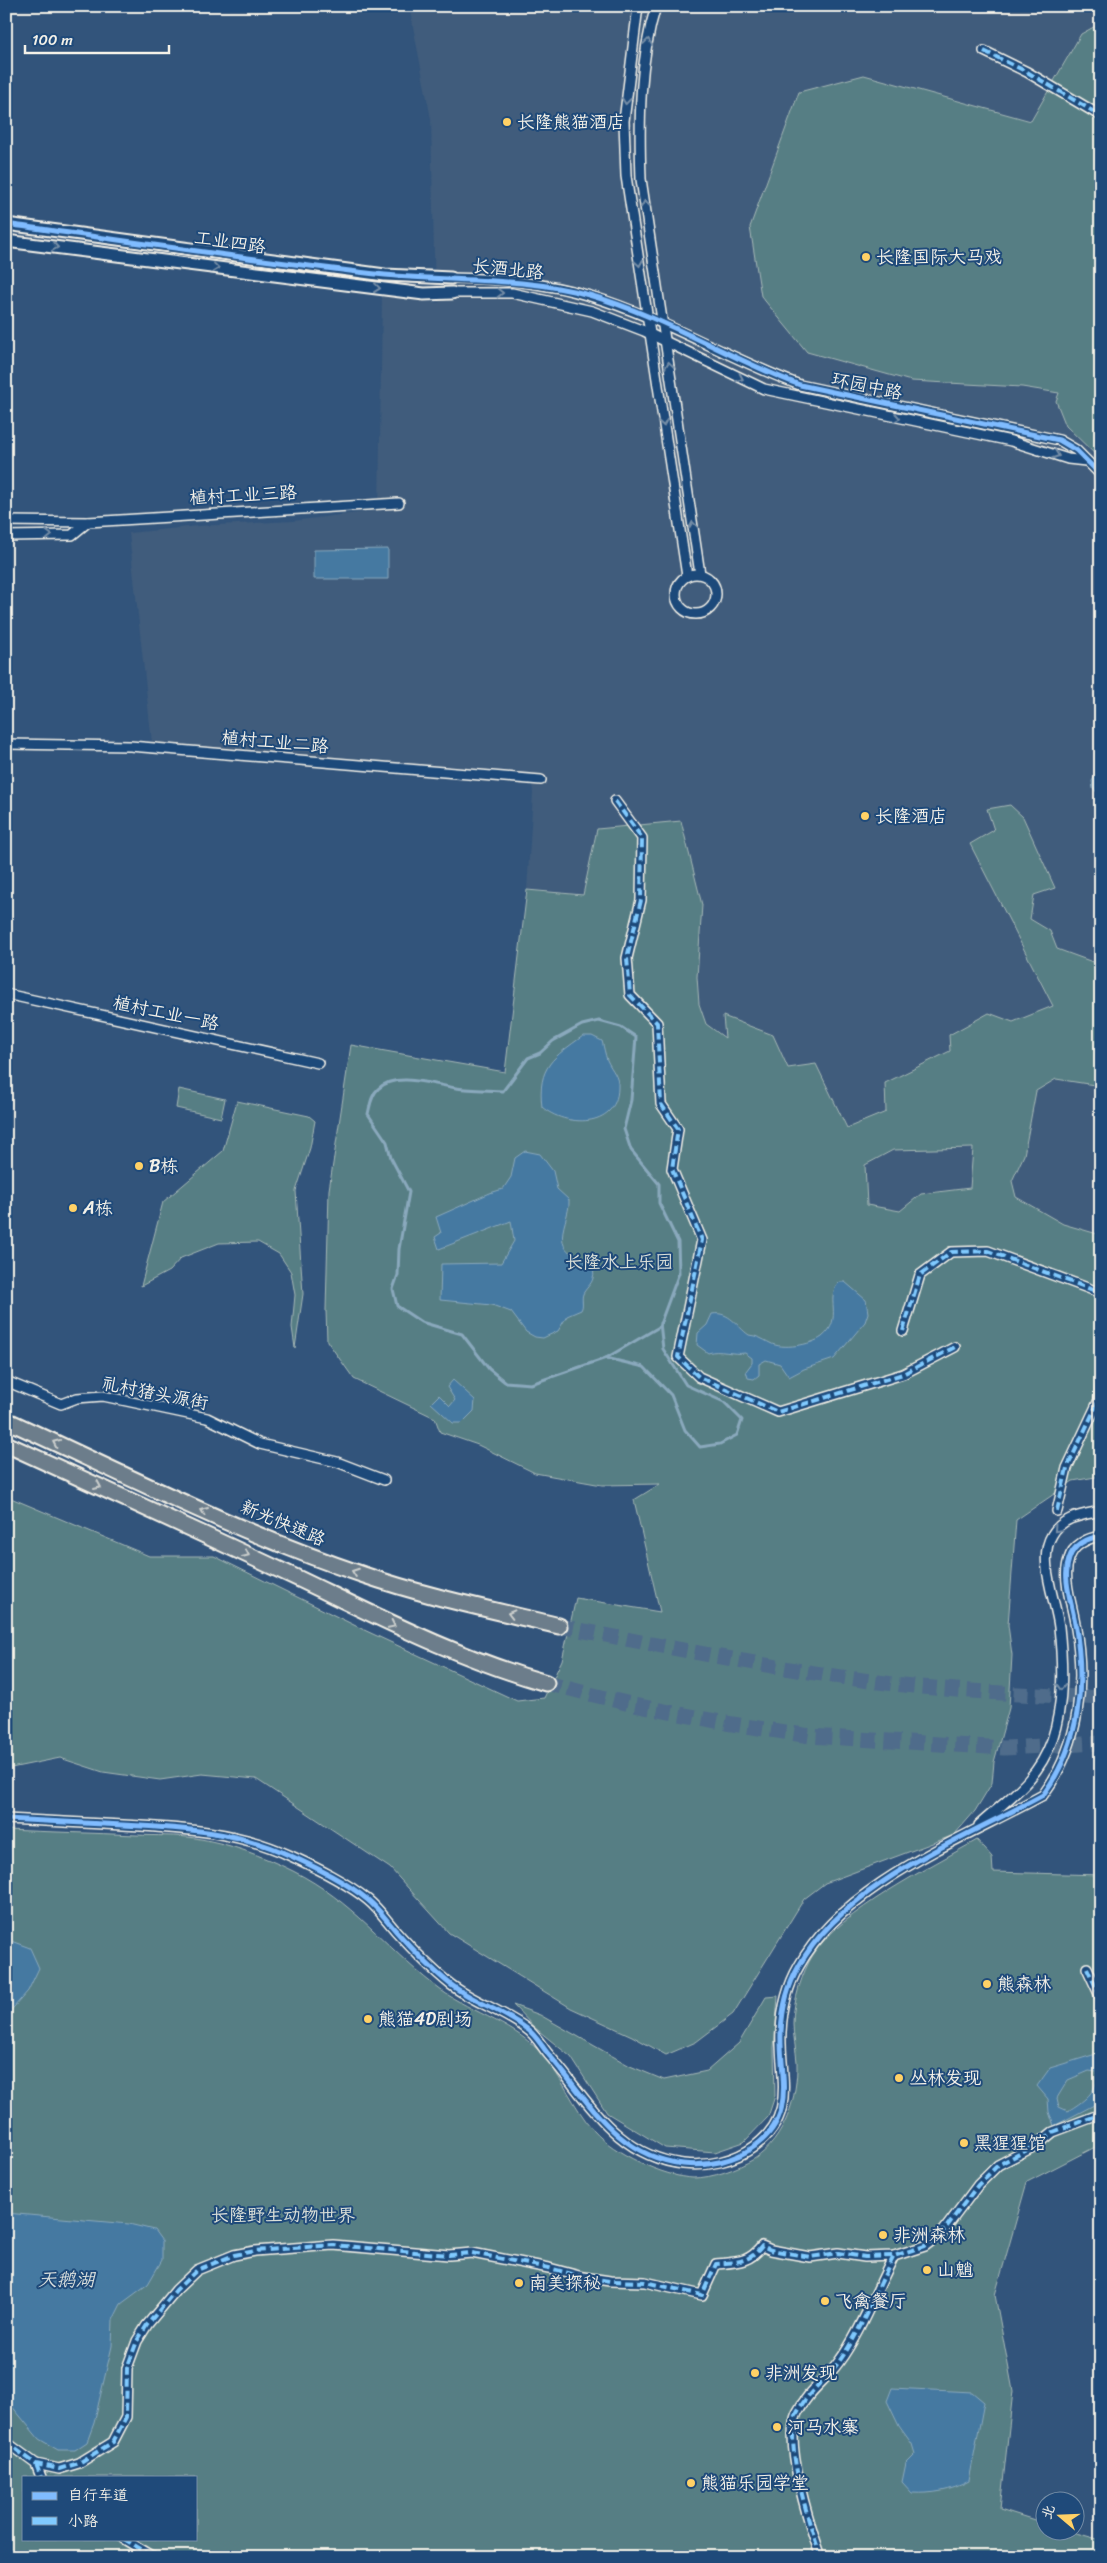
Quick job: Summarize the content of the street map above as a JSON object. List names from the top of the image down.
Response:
{
  "streets": {
    "highway": ["新光快速路"],
    "street": [
      "工业四路",
      "长酒北路",
      "环园中路",
      "植村工业三路",
      "植村工业二路",
      "植村工业一路",
      "礼村猪头源街"
    ]
  },
  "crossings": [
    ["工业四路", "长酒北路"],
    ["长酒北路", "环园中路"]
  ],
  "water": ["天鹅湖"],
  "parks": ["长隆水上乐园", "长隆野生动物世界"],
  "places": [
    "长隆熊猫酒店",
    "长隆国际大马戏",
    "长隆酒店",
    "B栋",
    "A栋",
    "熊森林",
    "熊猫4D剧场",
    "丛林发现",
    "黑猩猩馆",
    "非洲森林",
    "山魈",
    "南美探秘",
    "飞禽餐厅",
    "非洲发现",
    "河马水寨",
    "熊猫乐园学堂"
  ],
  "legend": ["自行车道", "小路"],
  "scale_bar": "100 m",
  "north": "left"
}
